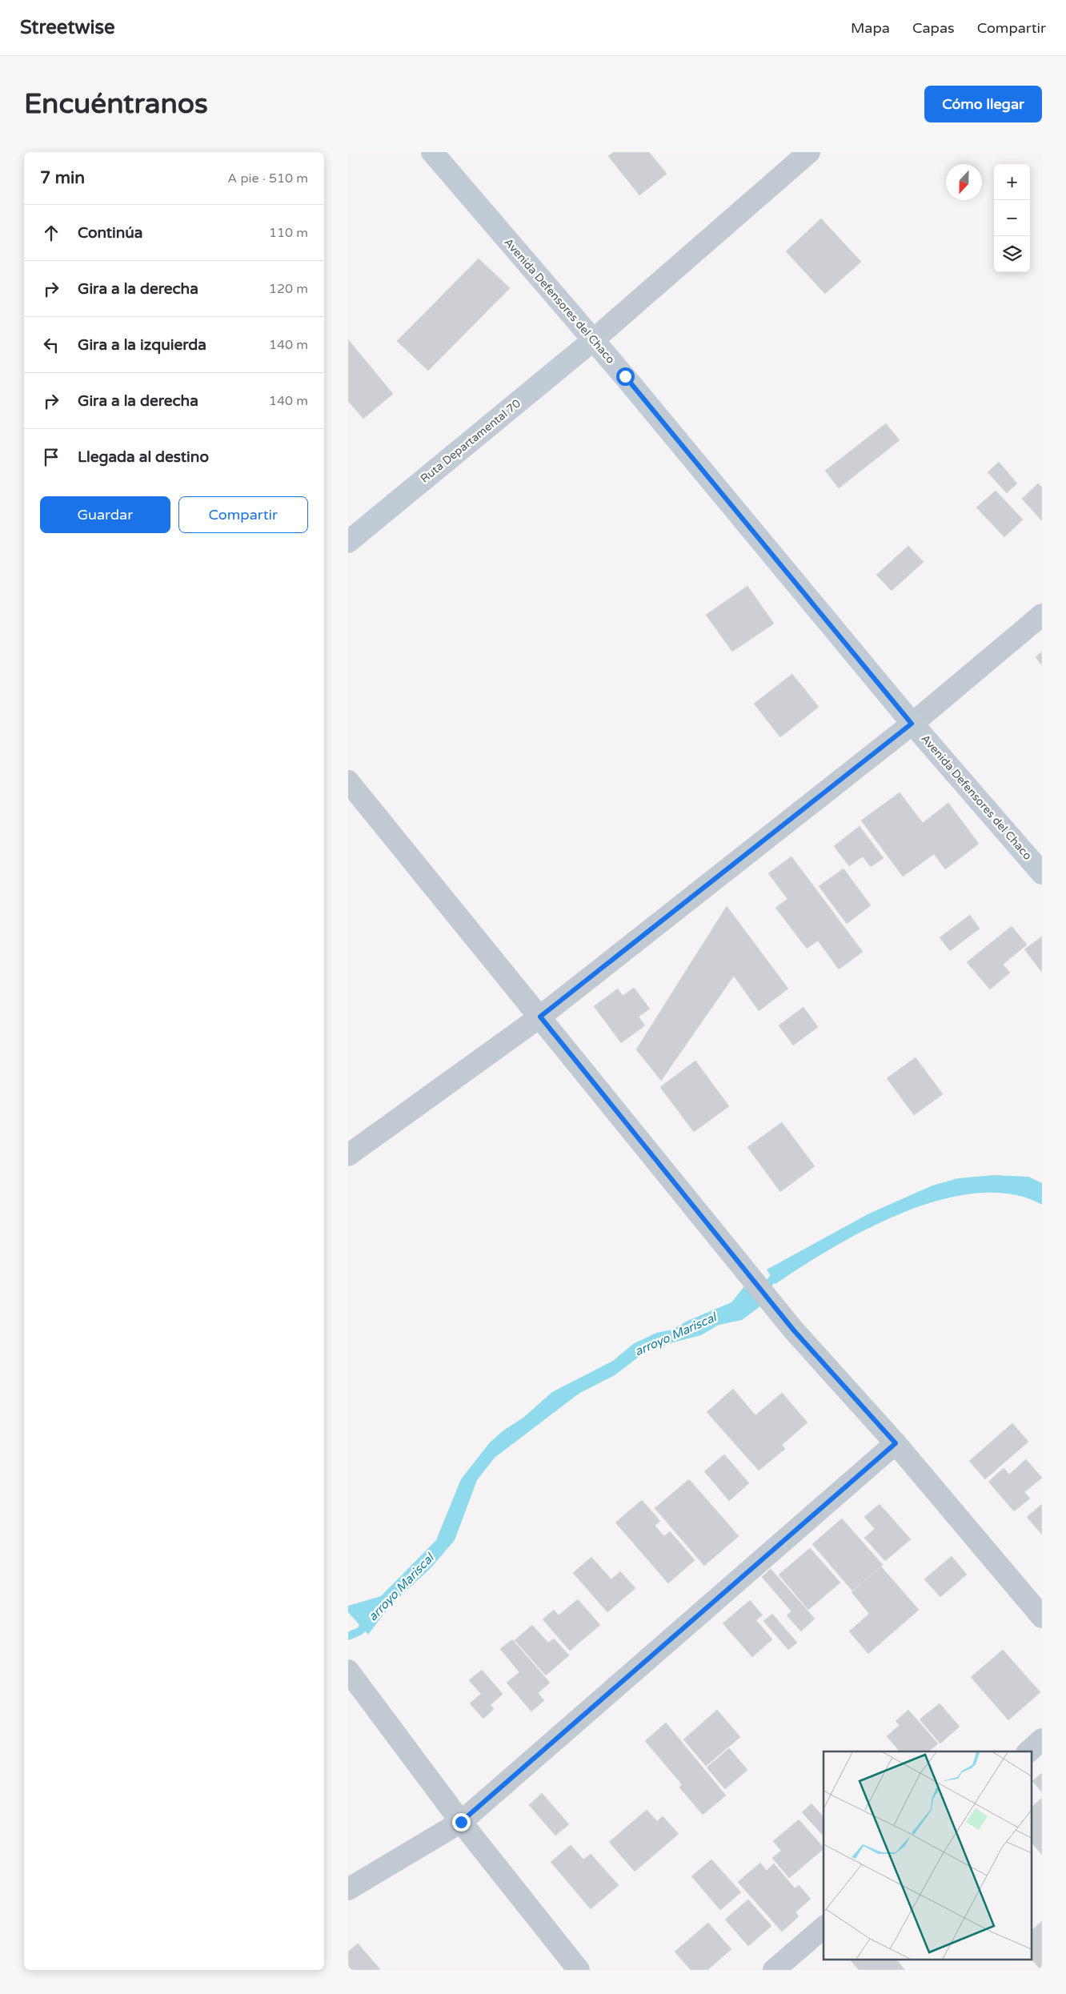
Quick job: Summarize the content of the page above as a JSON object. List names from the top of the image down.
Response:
{
  "streets": {
    "main road": ["Avenida Defensores del Chaco", "Ruta Departamental 70"]
  },
  "crossings": [
    ["Avenida Defensores del Chaco", "Ruta Departamental 70"]
  ],
  "water": ["arroyo Mariscal"],
  "north": "bottom",
  "page": {
    "header": "Streetwise",
    "nav": ["Mapa", "Capas", "Compartir"],
    "buttons": [
      "Cómo llegar",
      ["Guardar", "Compartir"]
    ],
    "title": "Encuéntranos",
    "heading": ["7 min", "A pie · 510 m"],
    "map_buttons": ["+", "−"],
    "list": [
      ["Continúa", "110 m"],
      ["Gira a la derecha", "120 m"],
      ["Gira a la izquierda", "140 m"],
      ["Gira a la derecha", "140 m"],
      "Llegada al destino"
    ]
  }
}
